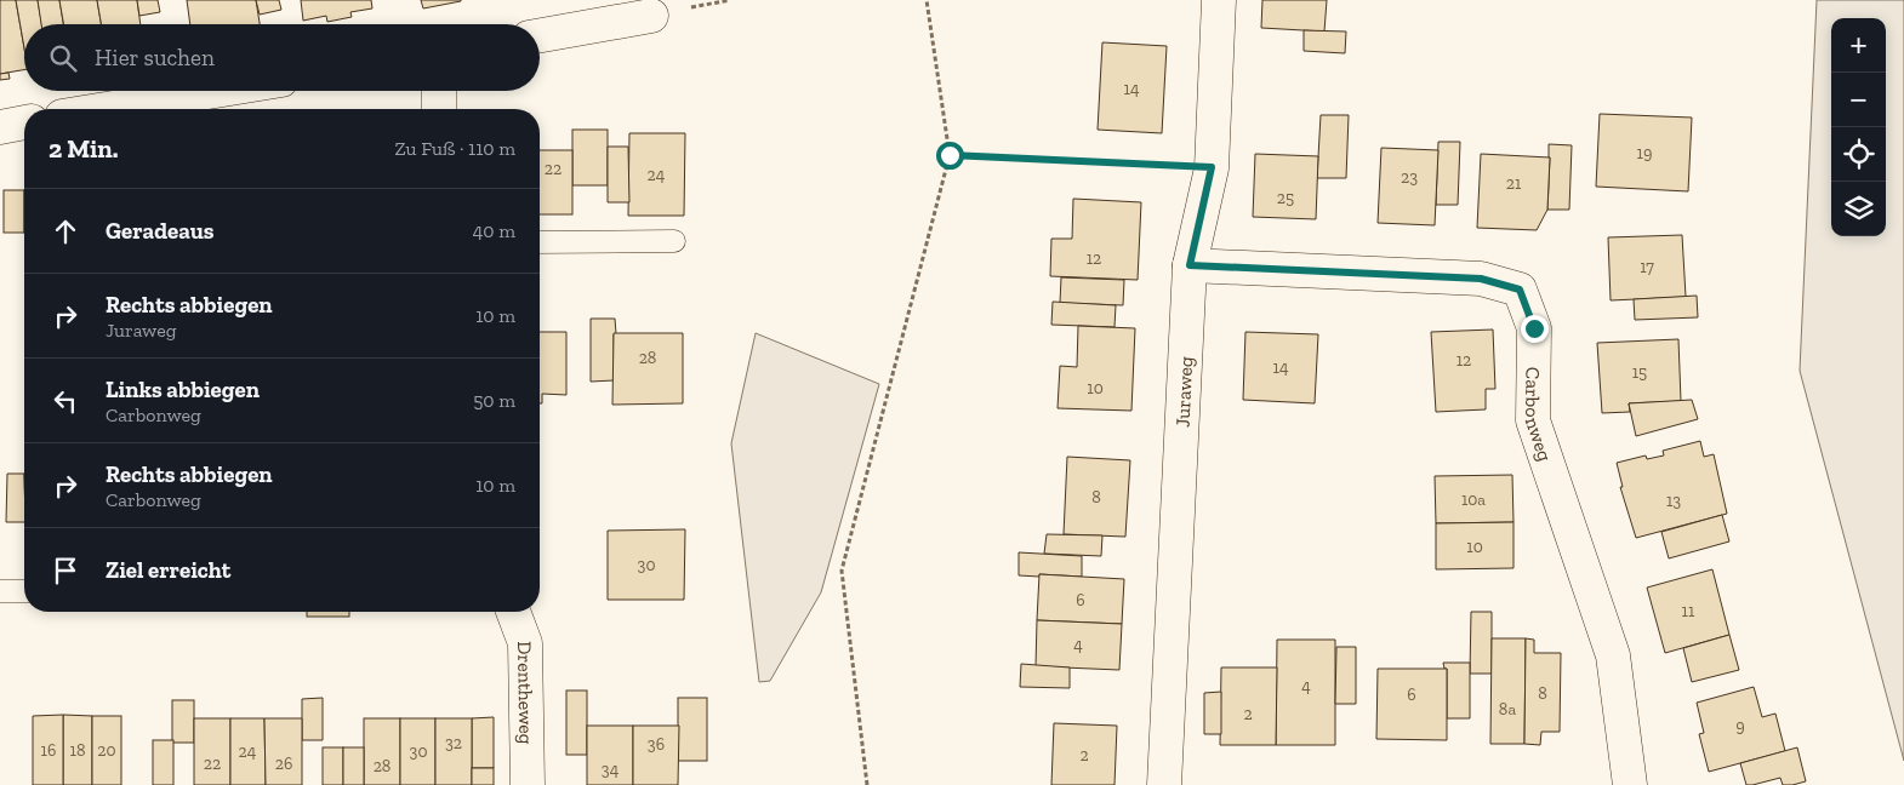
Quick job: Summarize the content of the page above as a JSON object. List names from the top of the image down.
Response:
{
  "streets": {
    "street": ["Juraweg", "Carbonweg", "Drentheweg"]
  },
  "crossings": [
    ["Juraweg", "Carbonweg"]
  ],
  "house_numbers": [
    "14",
    "19",
    "22",
    "24",
    "23",
    "21",
    "25",
    "12",
    "17",
    "28",
    "12",
    "14",
    "15",
    "10",
    "8",
    "10a",
    "13",
    "10",
    "30",
    "6",
    "11",
    "4",
    "4",
    "8",
    "6",
    "8a",
    "2",
    "9",
    "32",
    "36",
    "16",
    "18",
    "20",
    "24",
    "30",
    "2",
    "22",
    "26",
    "28",
    "34"
  ],
  "page": {
    "map_buttons": ["+", "−"],
    "search": "Hier suchen",
    "heading": ["2 Min.", "Zu Fuß · 110 m"],
    "list": [
      ["Geradeaus", "40 m"],
      ["Rechts abbiegen", "Juraweg", "10 m"],
      ["Links abbiegen", "Carbonweg", "50 m"],
      ["Rechts abbiegen", "Carbonweg", "10 m"],
      "Ziel erreicht"
    ]
  }
}
